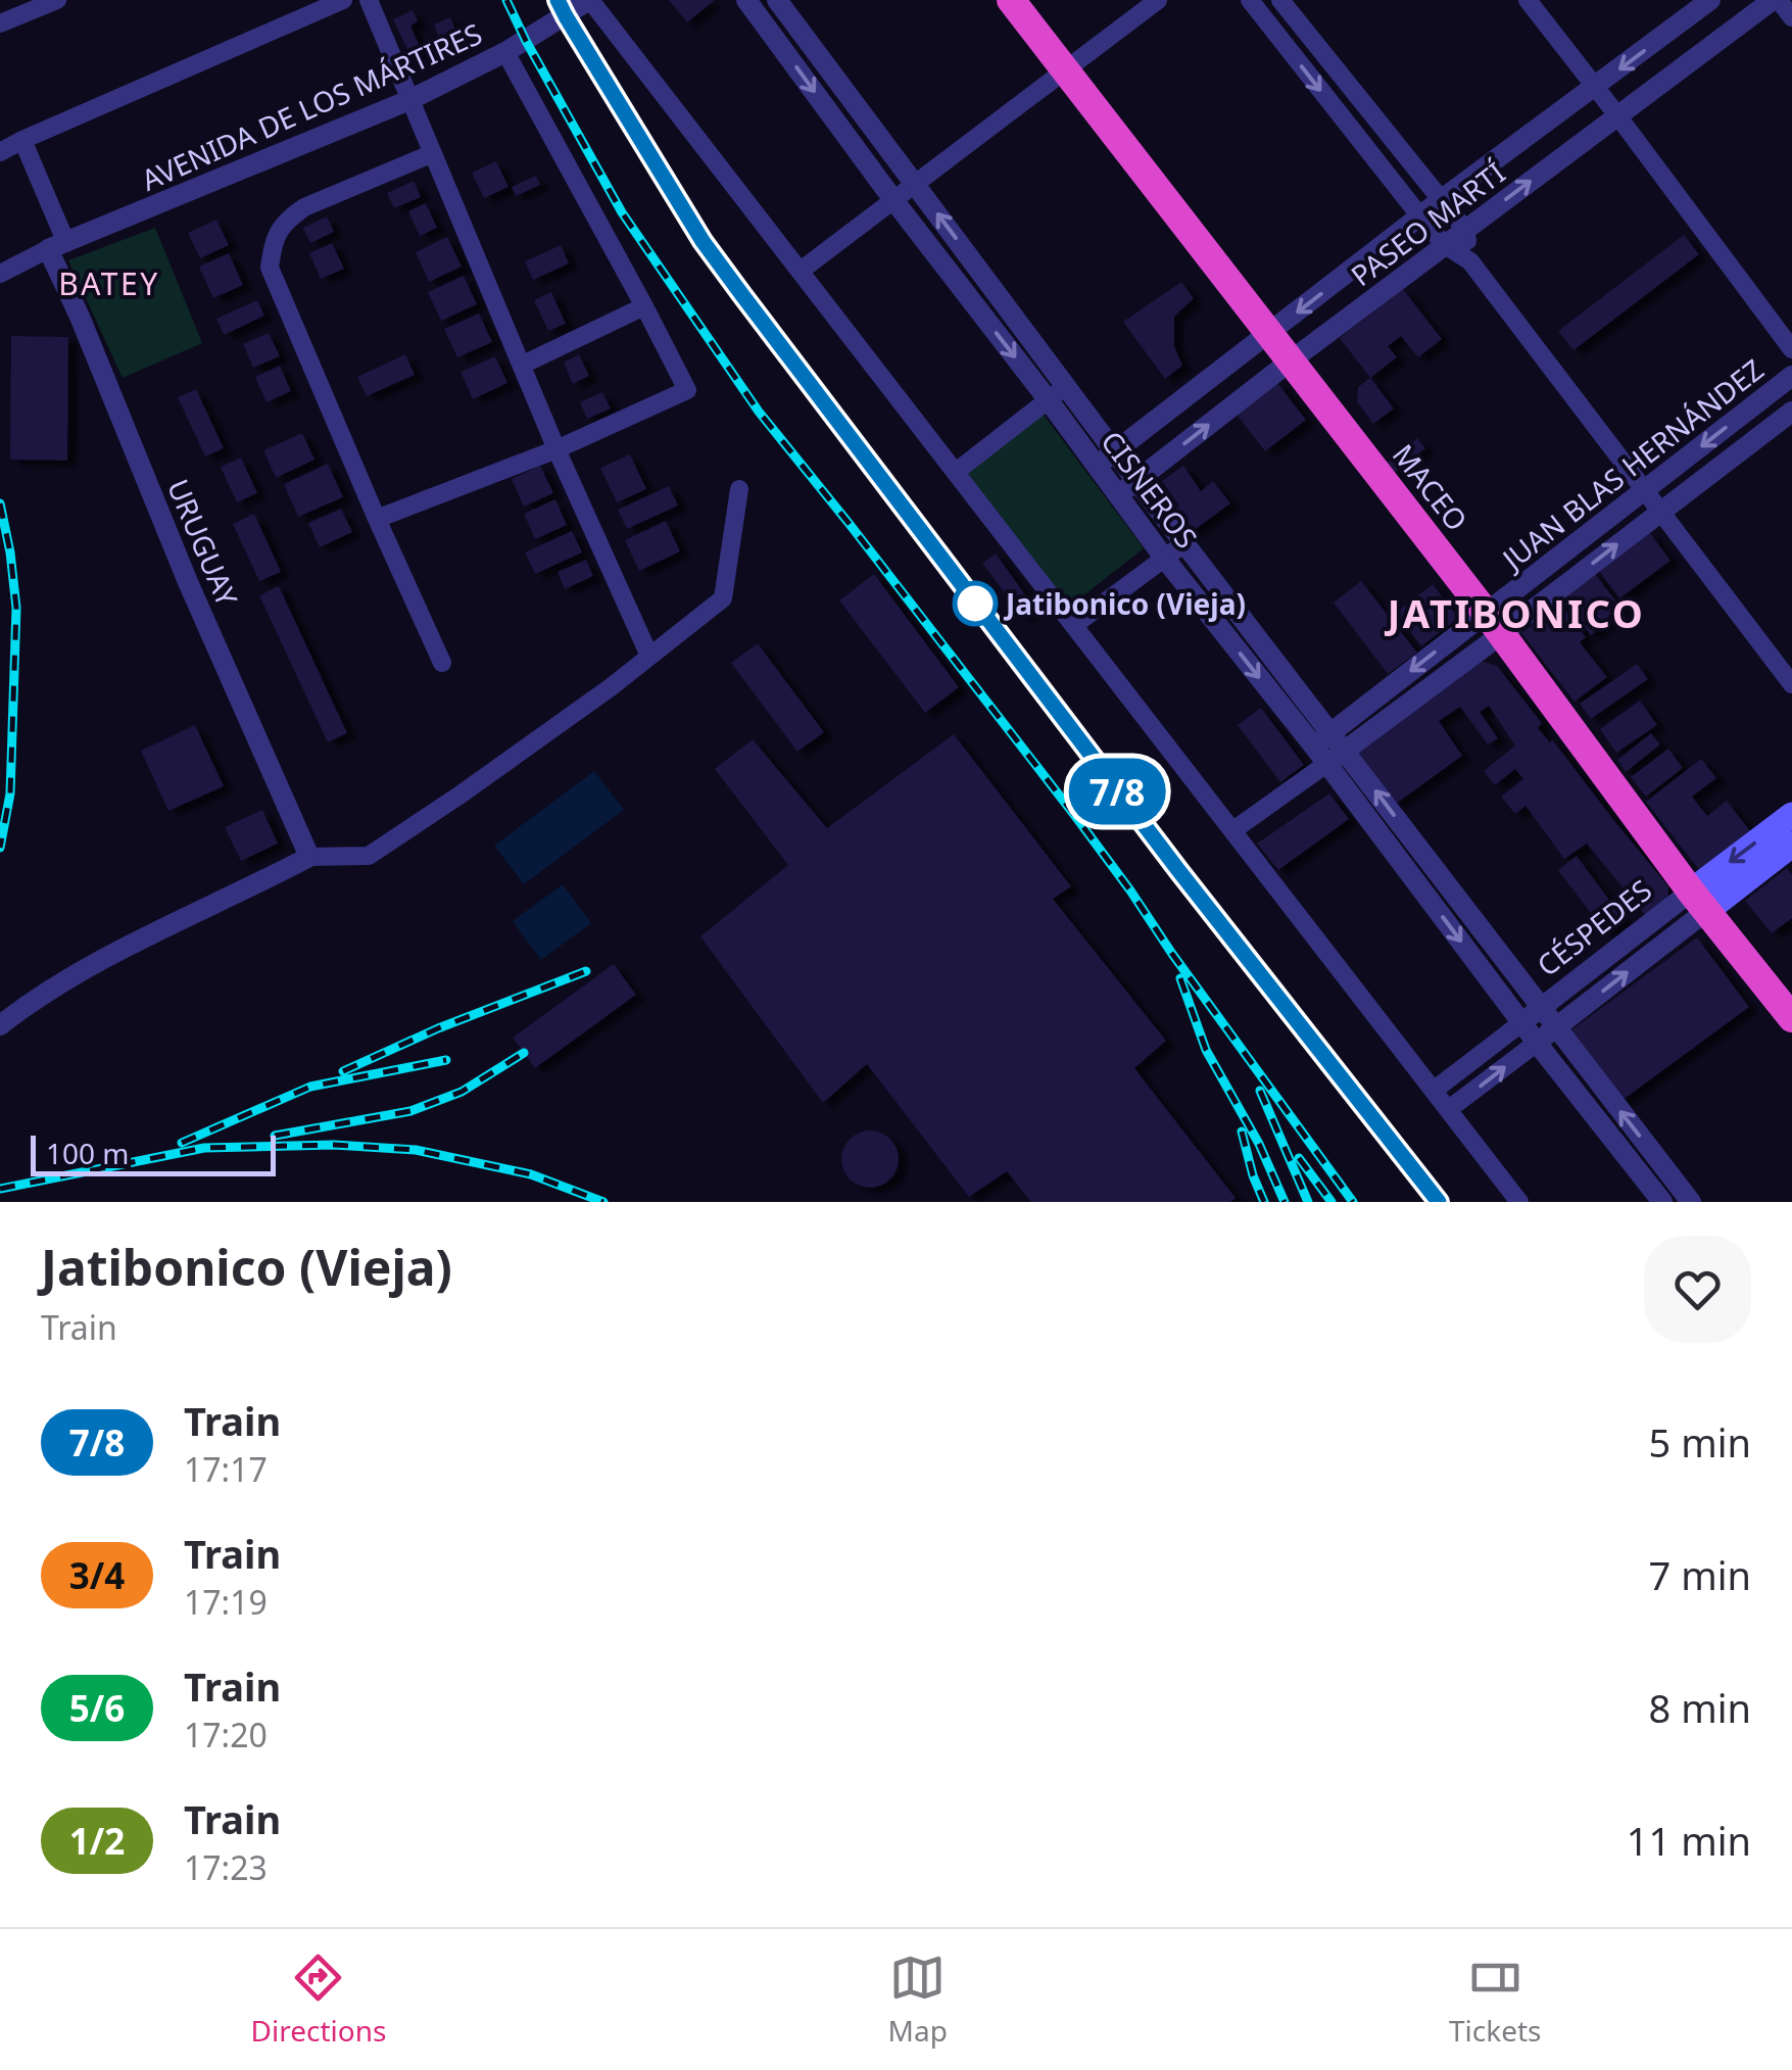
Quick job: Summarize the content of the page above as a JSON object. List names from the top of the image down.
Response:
{
  "streets": {
    "highway": ["MACEO"],
    "main road": ["CÉSPEDES"],
    "street": [
      "AVENIDA DE LOS MÁRTIRES",
      "PASEO MARTÍ",
      "JUAN BLAS HERNÁNDEZ",
      "CISNEROS",
      "URUGUAY"
    ]
  },
  "crossings": [
    ["AVENIDA DE LOS MÁRTIRES", "URUGUAY"],
    ["PASEO MARTÍ", "MACEO"],
    ["PASEO MARTÍ", "CISNEROS"],
    ["JUAN BLAS HERNÁNDEZ", "MACEO"],
    ["JUAN BLAS HERNÁNDEZ", "CISNEROS"],
    ["MACEO", "CÉSPEDES"],
    ["CISNEROS", "CÉSPEDES"]
  ],
  "districts": ["BATEY", "JATIBONICO"],
  "places": ["Jatibonico (Vieja)"],
  "scale_bar": "100 m",
  "page": {
    "on_map": "7/8",
    "scale": "100 m",
    "heading": ["Jatibonico (Vieja)", "Train"],
    "list": [
      {
        "mark": "7/8",
        "name": "Train",
        "note": "17:17",
        "value": "5 min"
      },
      {
        "mark": "3/4",
        "name": "Train",
        "note": "17:19",
        "value": "7 min"
      },
      {
        "mark": "5/6",
        "name": "Train",
        "note": "17:20",
        "value": "8 min"
      },
      {
        "mark": "1/2",
        "name": "Train",
        "note": "17:23",
        "value": "11 min"
      }
    ],
    "tabs": ["Directions", "Map", "Tickets"]
  }
}
